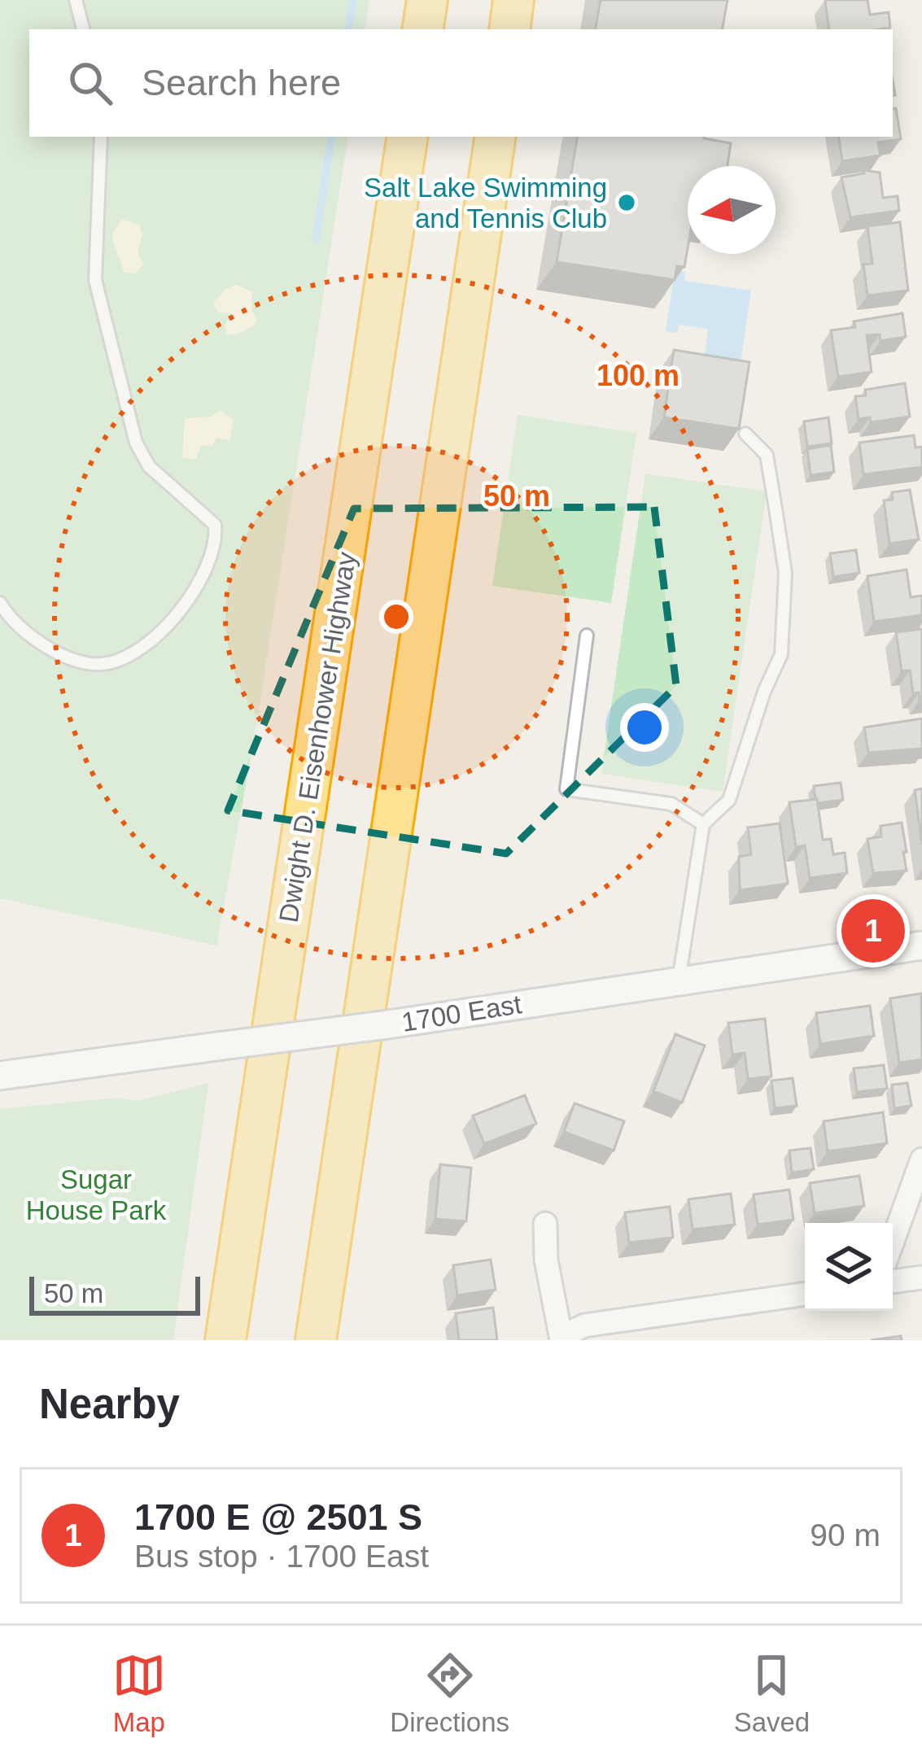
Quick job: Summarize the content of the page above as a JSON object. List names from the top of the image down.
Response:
{
  "streets": {
    "highway": ["Dwight D. Eisenhower Highway"],
    "street": ["1700 East"]
  },
  "parks": ["Sugar House Park"],
  "places": ["Salt Lake Swimming and Tennis Club"],
  "scale_bar": "50 m",
  "north": "left",
  "page": {
    "search": "Search here",
    "pins": "1",
    "scale": "50 m",
    "heading": "Nearby",
    "list": [
      {
        "mark": "1",
        "name": "1700 E @ 2501 S",
        "note": "Bus stop · 1700 East",
        "value": "90 m"
      }
    ],
    "nav": ["Map", "Directions", "Saved"]
  },
  "rings": ["100 m", "50 m"]
}
